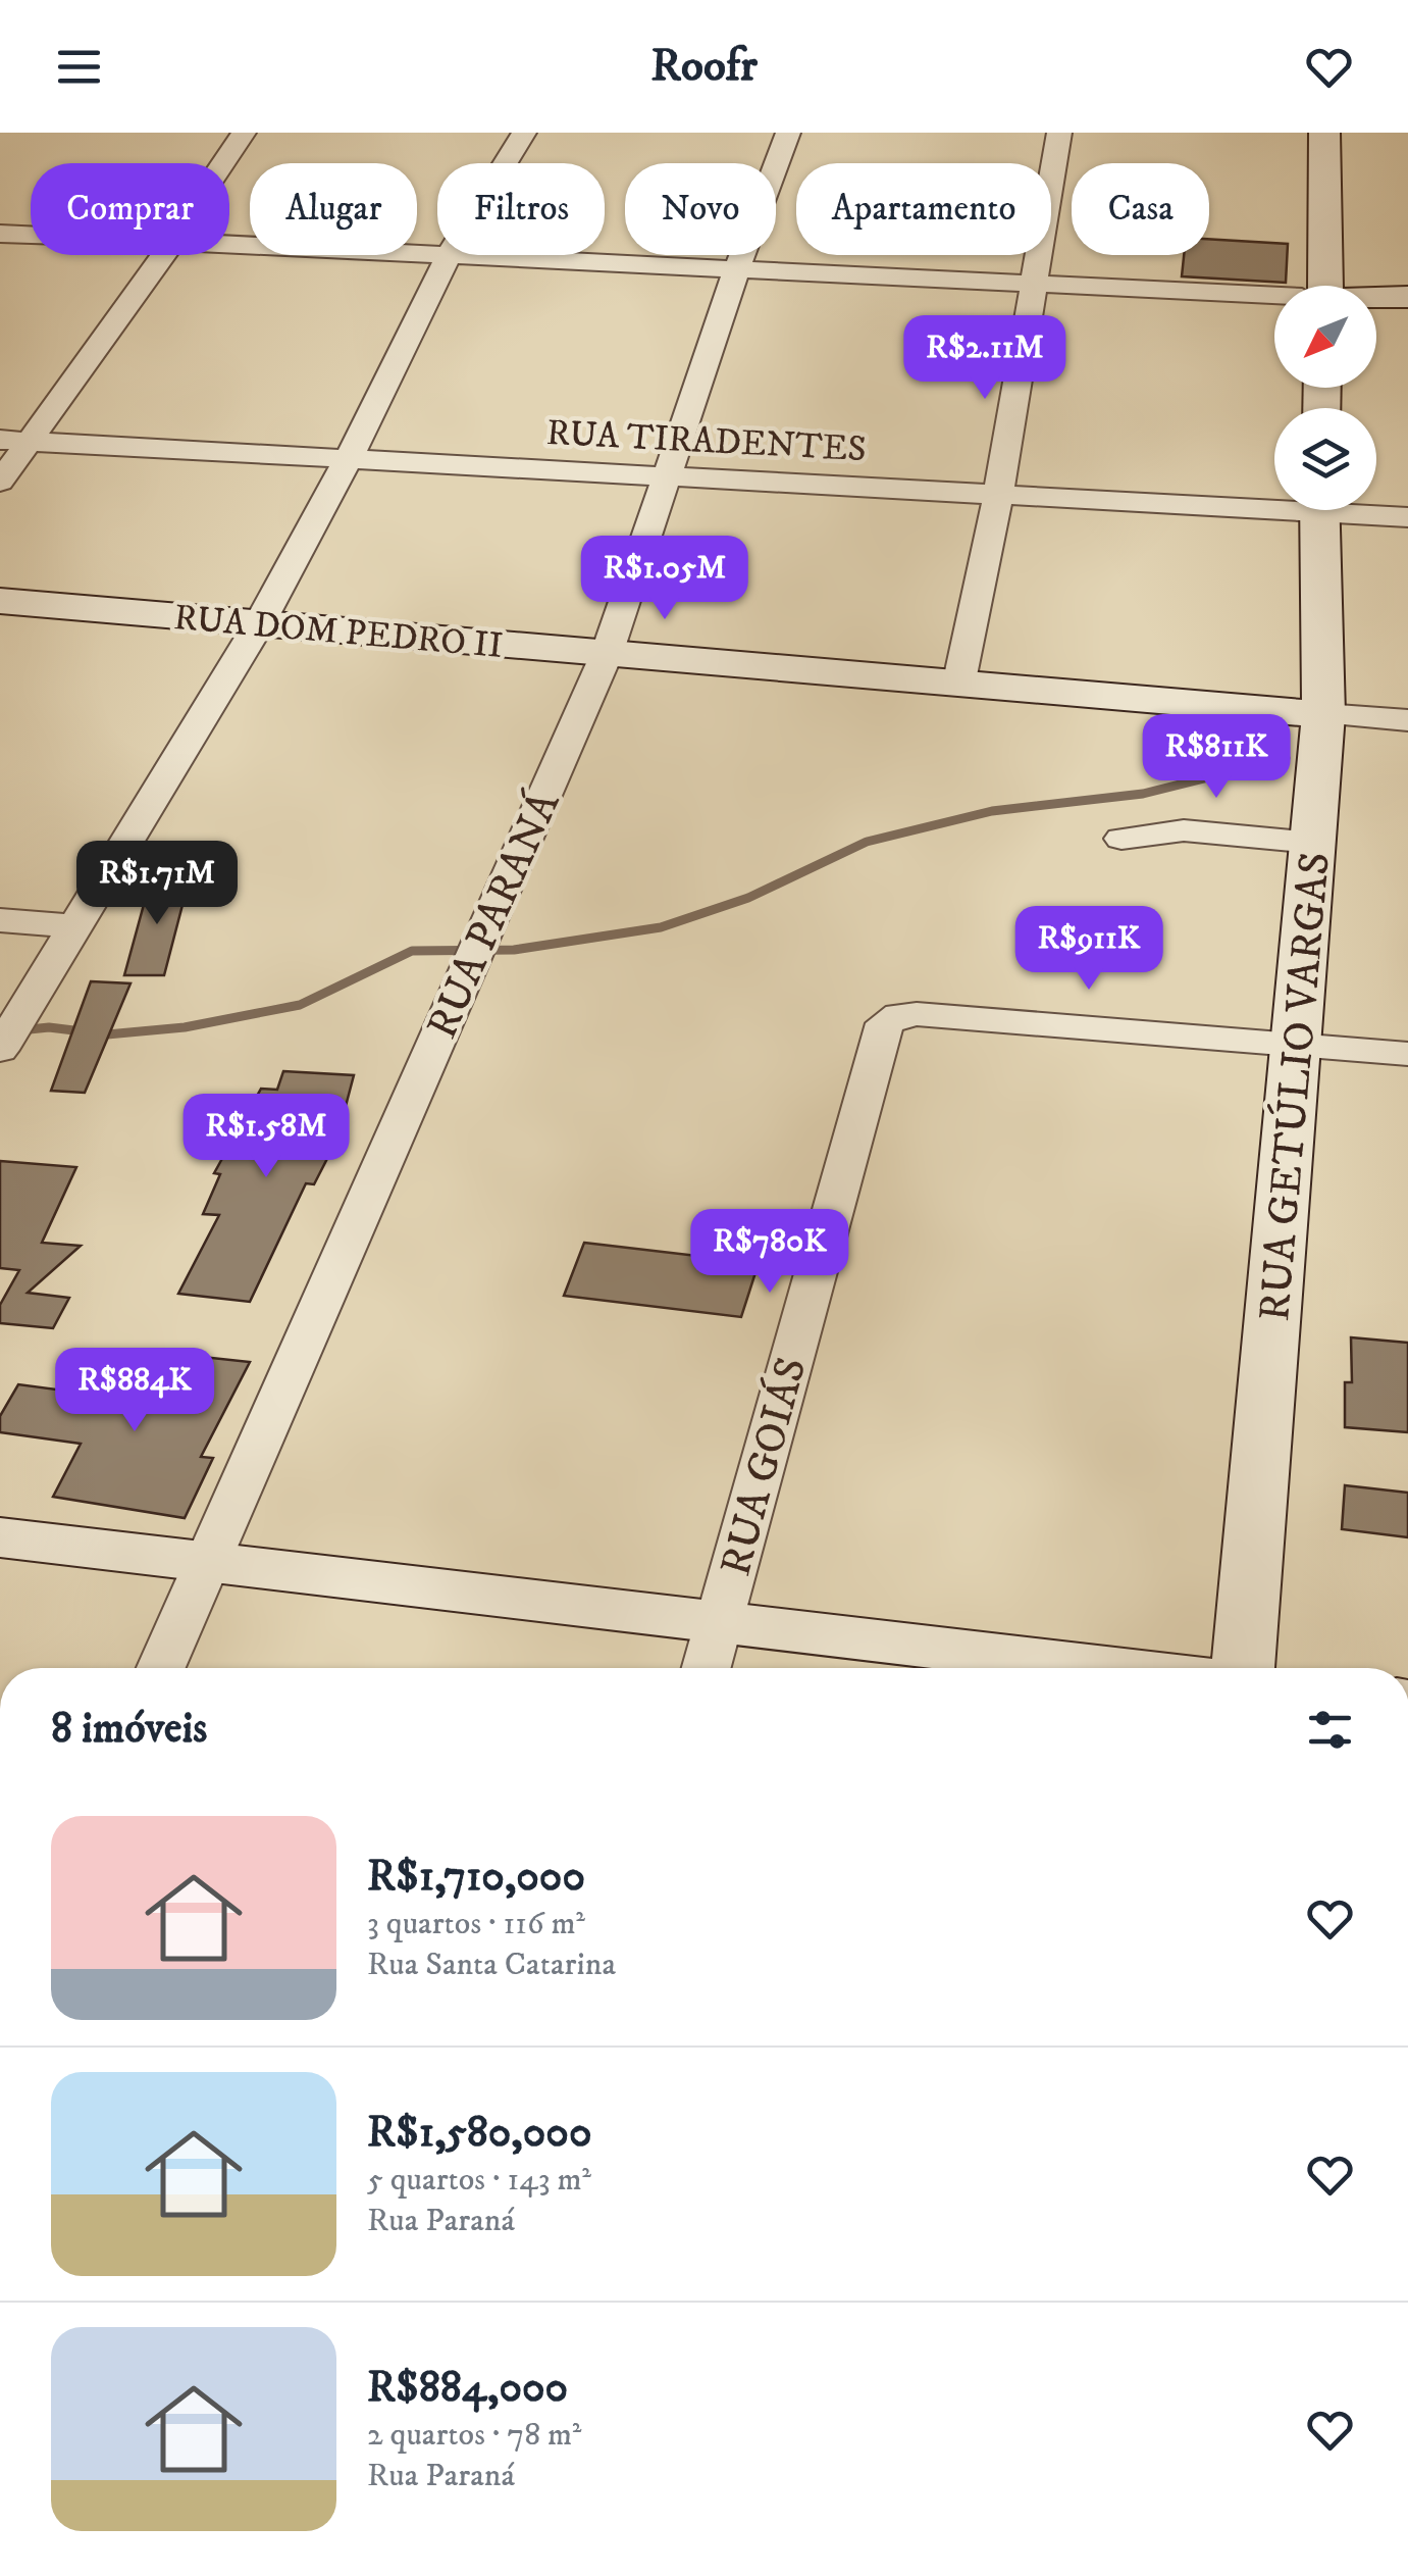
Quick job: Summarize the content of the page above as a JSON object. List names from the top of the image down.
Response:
{
  "streets": {
    "street": [
      "RUA TIRADENTES",
      "RUA DOM PEDRO II",
      "RUA PARANÁ",
      "RUA GETÚLIO VARGAS",
      "RUA GOIÁS"
    ]
  },
  "crossings": [
    ["RUA TIRADENTES", "RUA PARANÁ"],
    ["RUA DOM PEDRO II", "RUA PARANÁ"],
    ["RUA DOM PEDRO II", "RUA GETÚLIO VARGAS"],
    ["RUA GETÚLIO VARGAS", "RUA GOIÁS"]
  ],
  "north": "bottom left",
  "page": {
    "header": "Roofr",
    "chip": [
      "Comprar",
      "Alugar",
      "Filtros",
      "Novo",
      "Apartamento",
      "Casa"
    ],
    "price": [
      "R$2.11M",
      "R$1.05M",
      "R$811K",
      "R$1.71M",
      "R$911K",
      "R$1.58M",
      "R$780K",
      "R$884K"
    ],
    "heading": "8 imóveis",
    "list": [
      {
        "name": "R$1,710,000",
        "note": "3 quartos · 116 m² · Rua Santa Catarina"
      },
      {
        "name": "R$1,580,000",
        "note": "5 quartos · 143 m² · Rua Paraná"
      },
      {
        "name": "R$884,000",
        "note": "2 quartos · 78 m² · Rua Paraná"
      }
    ]
  }
}
